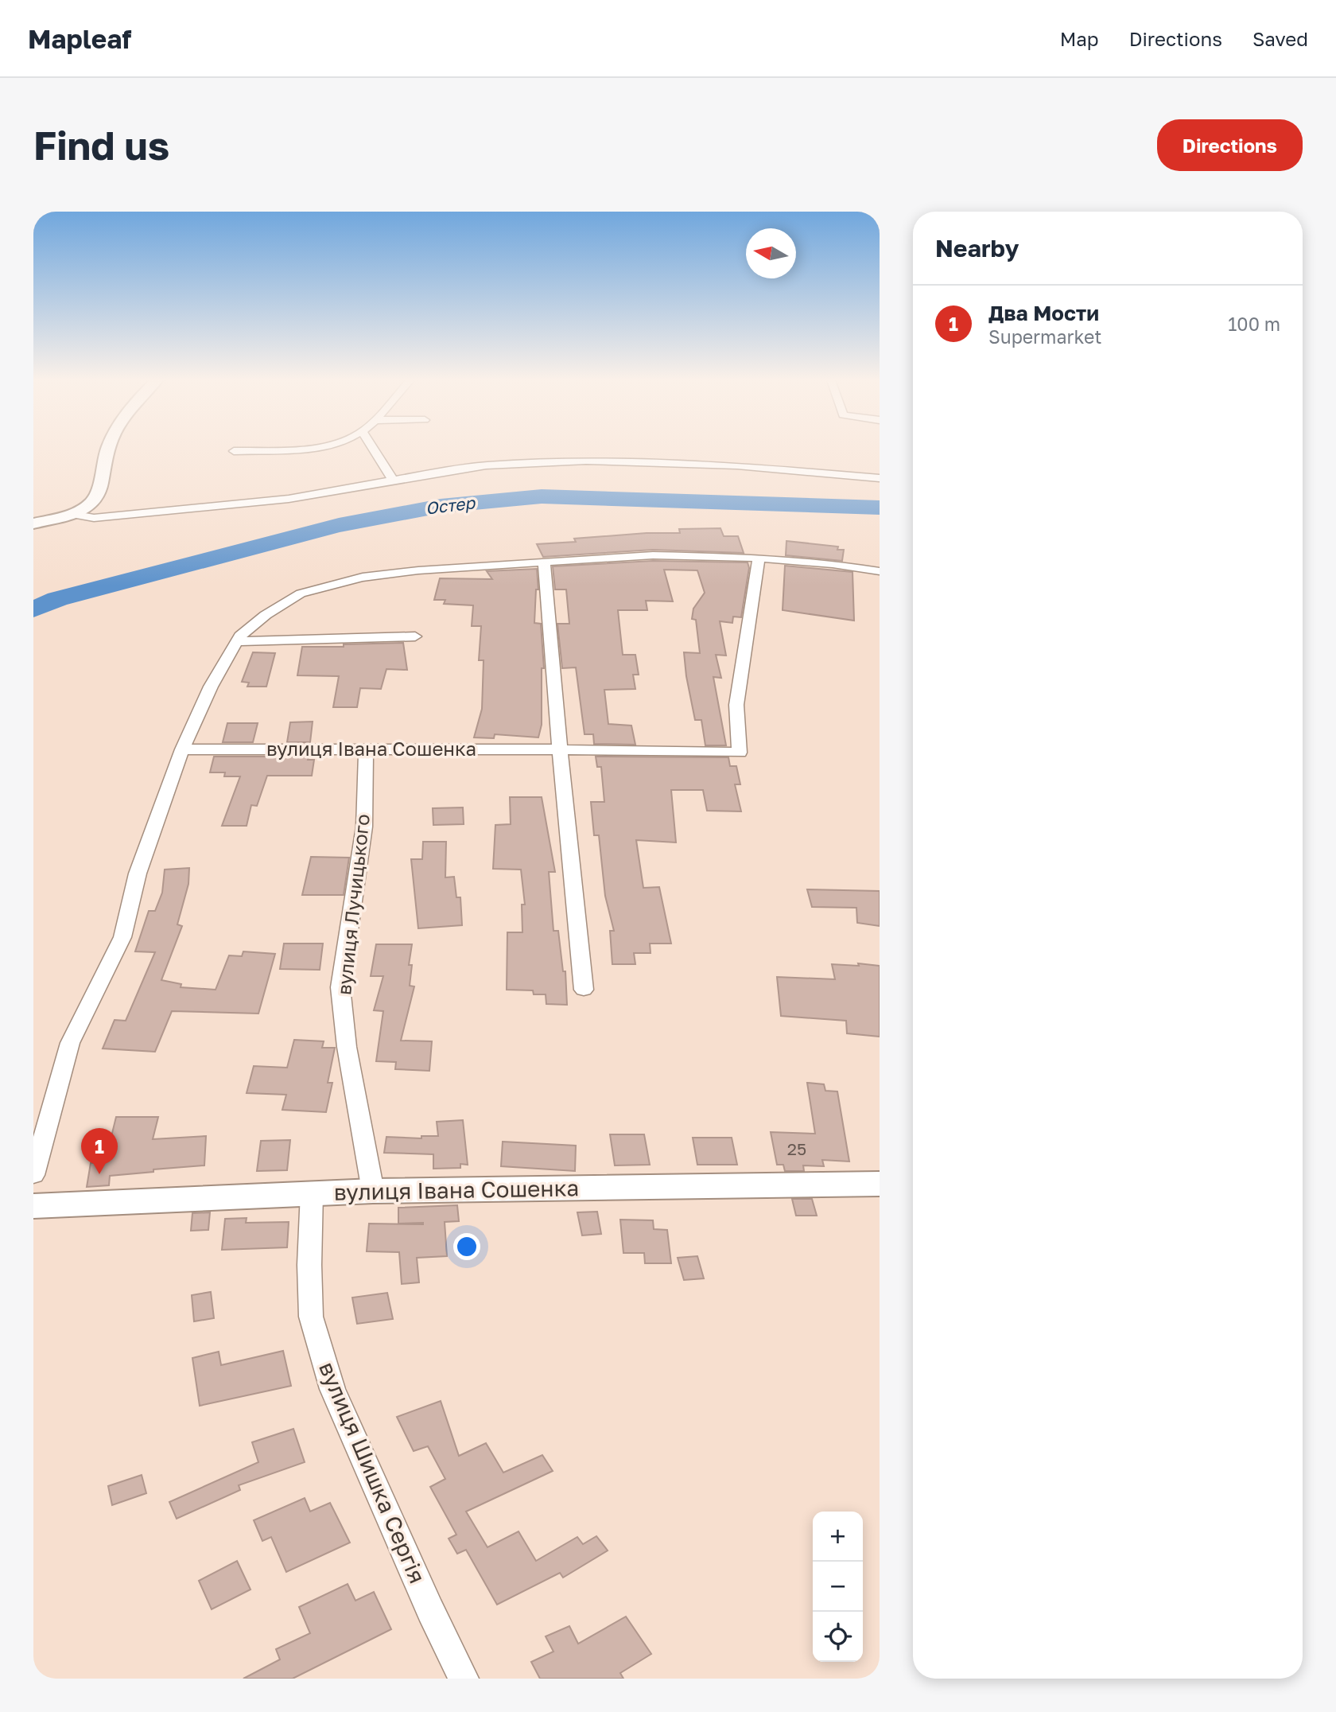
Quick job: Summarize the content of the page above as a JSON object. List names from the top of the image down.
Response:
{
  "streets": {
    "street": ["вулиця Івана Сошенка", "вулиця Лучицького", "вулиця Шишка Сергія"]
  },
  "crossings": [
    ["вулиця Івана Сошенка", "вулиця Лучицького"],
    ["вулиця Івана Сошенка", "вулиця Шишка Сергія"]
  ],
  "water": ["Остер"],
  "house_numbers": ["25"],
  "north": "left",
  "page": {
    "header": "Mapleaf",
    "nav": ["Map", "Directions", "Saved"],
    "buttons": "Directions",
    "title": "Find us",
    "heading": "Nearby",
    "list": [
      {
        "mark": "1",
        "name": "Два Мости",
        "note": "Supermarket",
        "value": "100 m"
      }
    ],
    "pins": "1",
    "map_buttons": ["+", "−"]
  }
}
